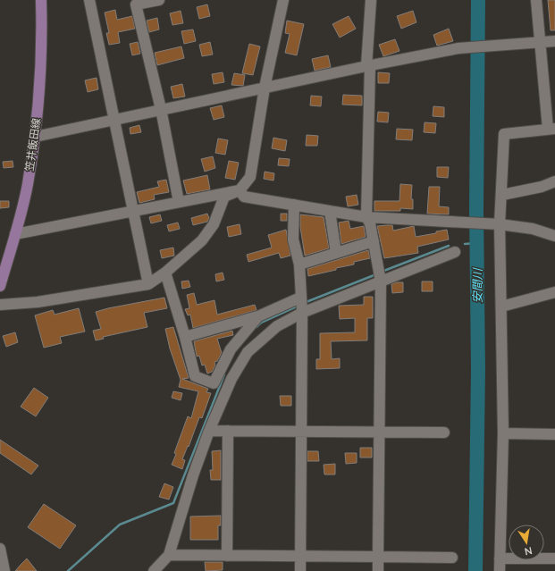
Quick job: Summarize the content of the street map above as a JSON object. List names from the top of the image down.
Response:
{
  "streets": {
    "main road": ["笠井飯田線"]
  },
  "water": ["安間川"],
  "north": "bottom"
}
